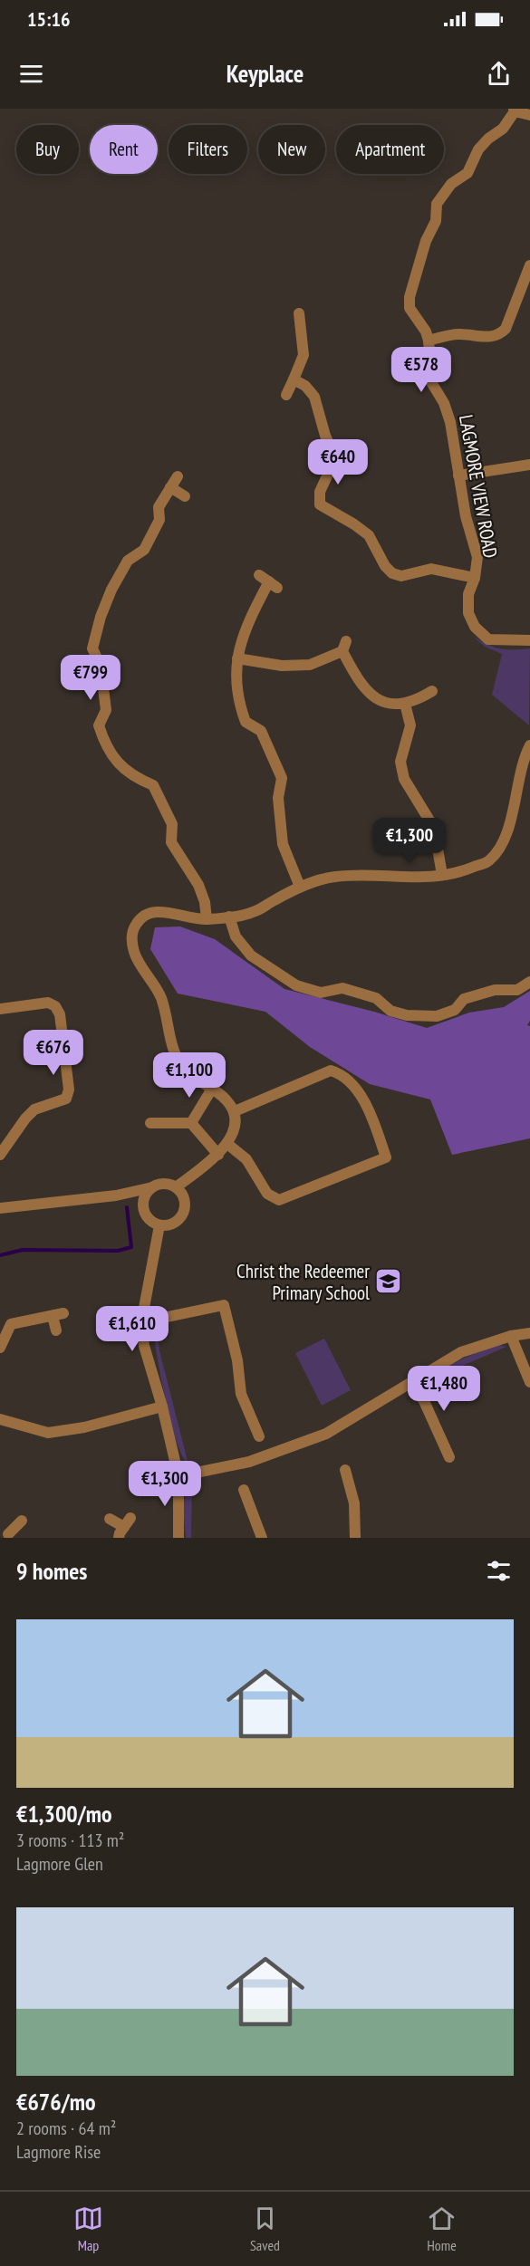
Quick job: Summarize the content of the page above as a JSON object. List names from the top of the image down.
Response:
{
  "streets": {
    "street": ["LAGMORE VIEW ROAD"]
  },
  "places": {
    "school or university": ["Christ the Redeemer Primary School"]
  },
  "page": {
    "status": "15:16",
    "header": "Keyplace",
    "chip": [
      "Buy",
      "Rent",
      "Filters",
      "New",
      "Apartment"
    ],
    "price": [
      "€578",
      "€640",
      "€799",
      "€1,300",
      "€676",
      "€1,100",
      "€1,610",
      "€1,480",
      "€1,300"
    ],
    "heading": "9 homes",
    "list": [
      {
        "name": "€1,300/mo",
        "note": "3 rooms · 113 m² · Lagmore Glen"
      },
      {
        "name": "€676/mo",
        "note": "2 rooms · 64 m² · Lagmore Rise"
      }
    ],
    "tabs": ["Map", "Saved", "Home"]
  }
}
